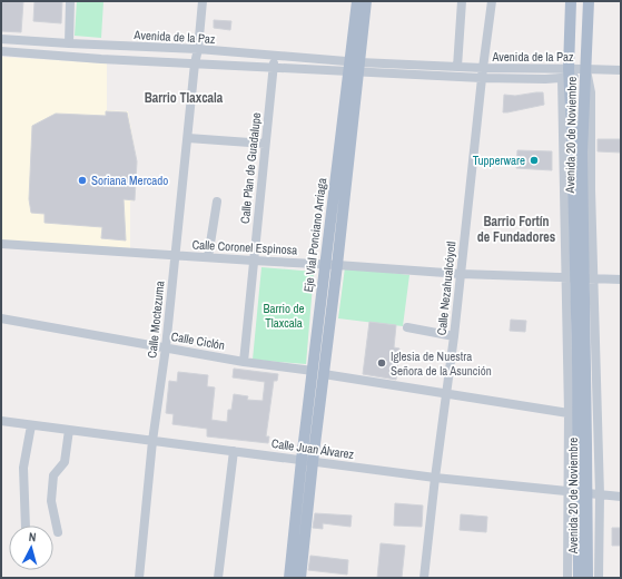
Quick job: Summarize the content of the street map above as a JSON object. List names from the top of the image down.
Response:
{
  "streets": {
    "main road": ["Avenida 20 de Noviembre", "Eje Vial Ponciano Arriaga"],
    "street": [
      "Avenida de la Paz",
      "Calle Plan de Guadalupe",
      "Calle Coronel Espinosa",
      "Calle Nezahualcóyotl",
      "Calle Moctezuma",
      "Calle Ciclón",
      "Calle Juan Álvarez"
    ]
  },
  "crossings": [
    ["Avenida de la Paz", "Avenida 20 de Noviembre"],
    ["Avenida de la Paz", "Calle Plan de Guadalupe"],
    ["Avenida de la Paz", "Eje Vial Ponciano Arriaga"],
    ["Avenida de la Paz", "Calle Nezahualcóyotl"],
    ["Avenida de la Paz", "Calle Moctezuma"],
    ["Avenida 20 de Noviembre", "Calle Coronel Espinosa"],
    ["Avenida 20 de Noviembre", "Calle Juan Álvarez"],
    ["Calle Plan de Guadalupe", "Calle Coronel Espinosa"],
    ["Calle Plan de Guadalupe", "Calle Ciclón"],
    ["Eje Vial Ponciano Arriaga", "Calle Coronel Espinosa"],
    ["Eje Vial Ponciano Arriaga", "Calle Ciclón"],
    ["Eje Vial Ponciano Arriaga", "Calle Juan Álvarez"],
    ["Calle Coronel Espinosa", "Calle Nezahualcóyotl"],
    ["Calle Coronel Espinosa", "Calle Moctezuma"],
    ["Calle Nezahualcóyotl", "Calle Juan Álvarez"],
    ["Calle Moctezuma", "Calle Ciclón"],
    ["Calle Moctezuma", "Calle Juan Álvarez"]
  ],
  "districts": ["Barrio Tlaxcala", "Barrio Fortín de Fundadores"],
  "parks": ["Barrio de Tlaxcala"],
  "places": ["Tupperware", "Soriana Mercado", "Iglesia de Nuestra Señora de la Asunción"],
  "north": "top"
}
